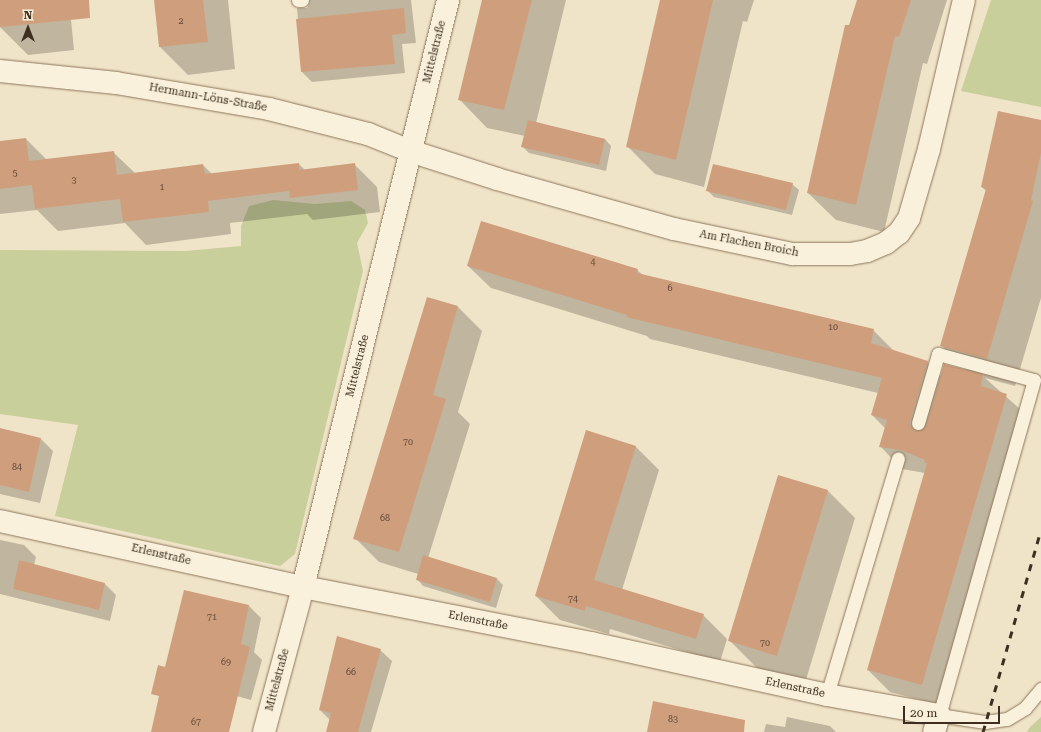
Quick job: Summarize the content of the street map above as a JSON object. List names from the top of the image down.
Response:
{
  "streets": {
    "street": [
      "Mittelstraße",
      "Hermann-Löns-Straße",
      "Am Flachen Broich",
      "Erlenstraße"
    ]
  },
  "crossings": [
    ["Mittelstraße", "Hermann-Löns-Straße"],
    ["Mittelstraße", "Am Flachen Broich"],
    ["Mittelstraße", "Erlenstraße"],
    ["Hermann-Löns-Straße", "Am Flachen Broich"]
  ],
  "house_numbers": [
    "2",
    "5",
    "3",
    "1",
    "4",
    "6",
    "10",
    "70",
    "84",
    "68",
    "74",
    "71",
    "70",
    "69",
    "66",
    "83",
    "67"
  ],
  "scale_bar": "20 m",
  "north": "top"
}
